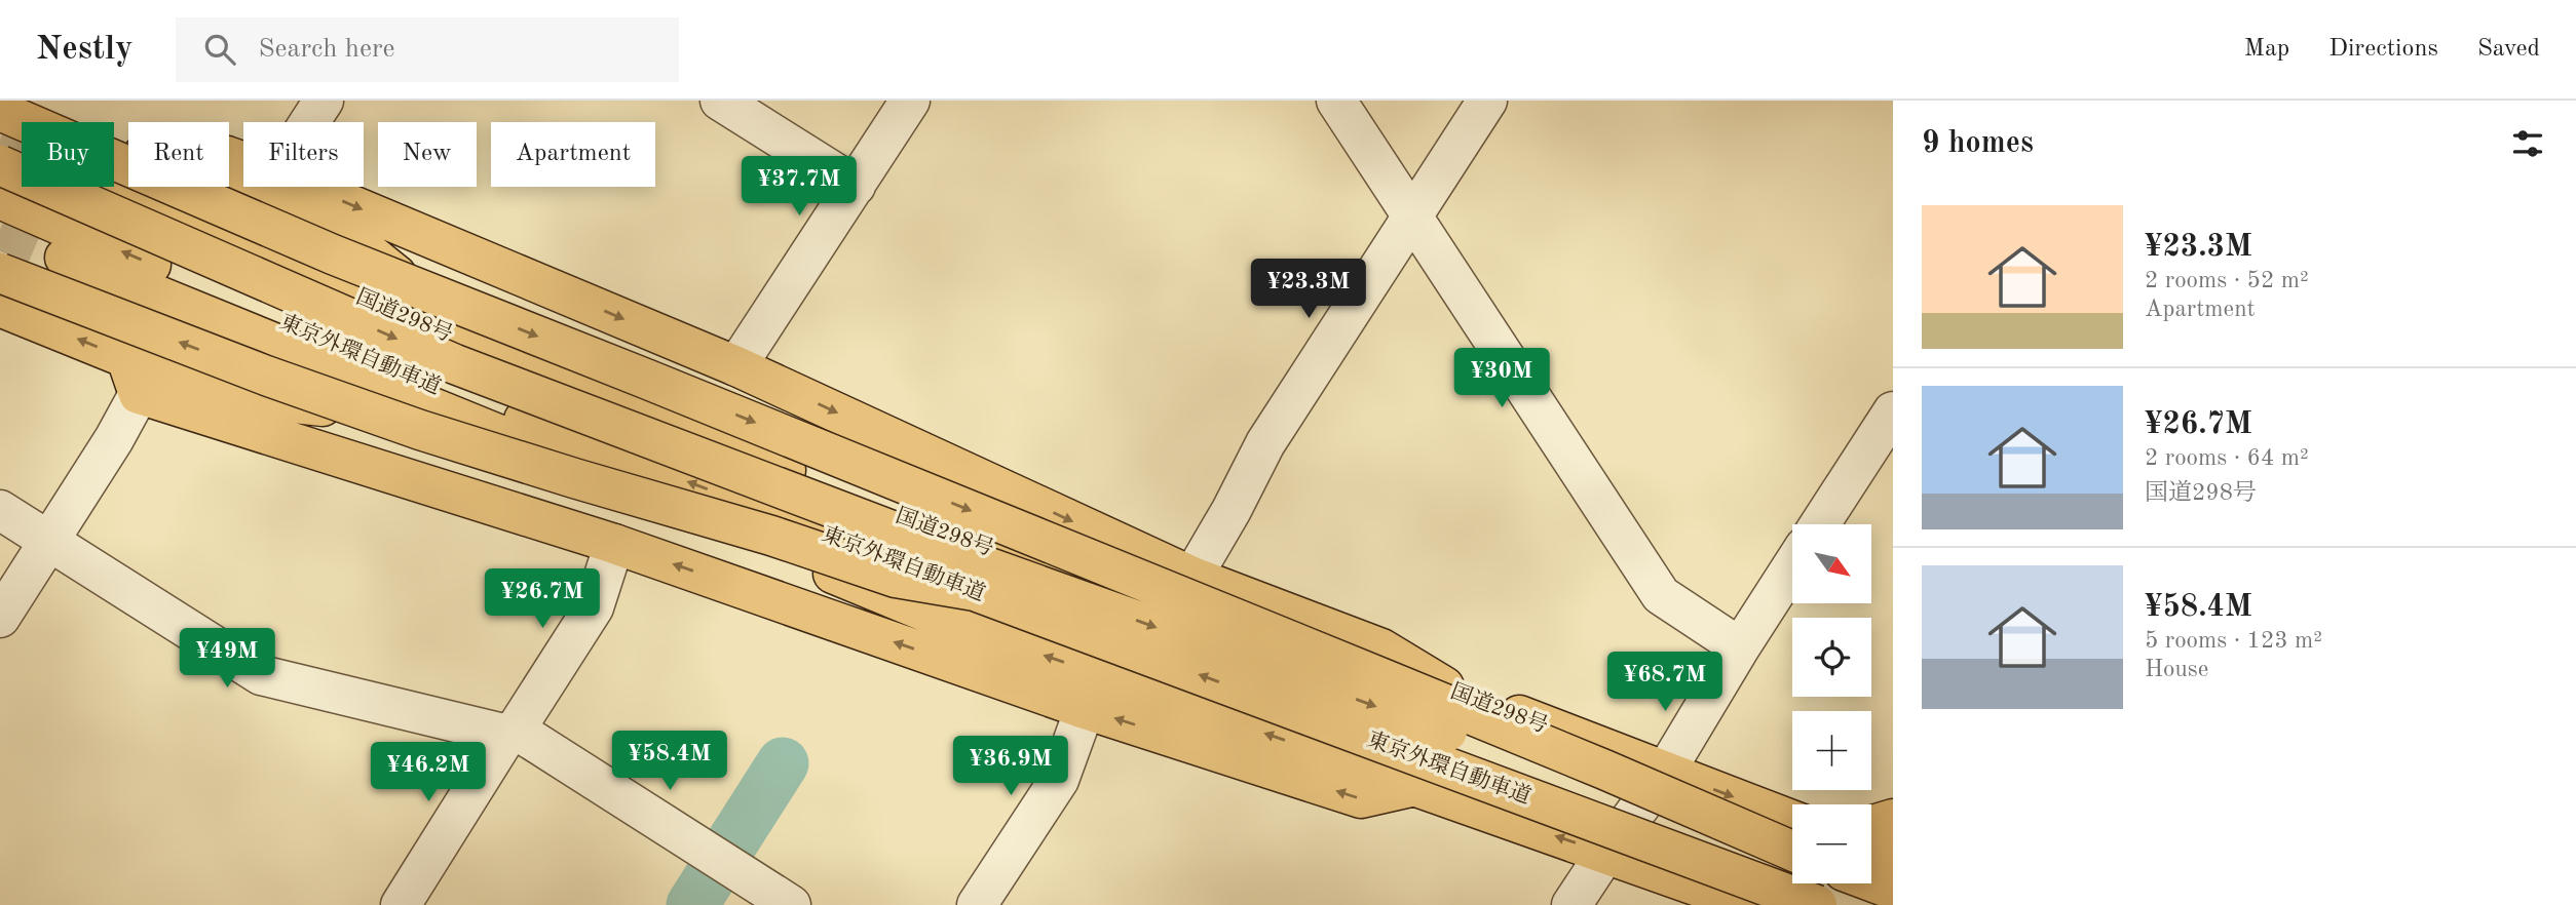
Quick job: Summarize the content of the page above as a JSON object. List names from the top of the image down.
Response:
{
  "streets": {
    "highway": ["国道298号", "東京外環自動車道"]
  },
  "north": "bottom right",
  "page": {
    "header": "Nestly",
    "search": "Search here",
    "nav": ["Map", "Directions", "Saved"],
    "heading": "9 homes",
    "chip": [
      "Buy",
      "Rent",
      "Filters",
      "New",
      "Apartment"
    ],
    "price": [
      "¥37.7M",
      "¥23.3M",
      "¥30M",
      "¥26.7M",
      "¥49M",
      "¥68.7M",
      "¥58.4M",
      "¥36.9M",
      "¥46.2M"
    ],
    "list": [
      {
        "name": "¥23.3M",
        "note": "2 rooms · 52 m² · Apartment"
      },
      {
        "name": "¥26.7M",
        "note": "2 rooms · 64 m² · 国道298号"
      },
      {
        "name": "¥58.4M",
        "note": "5 rooms · 123 m² · House"
      }
    ],
    "map_buttons": ["+", "−"]
  }
}
